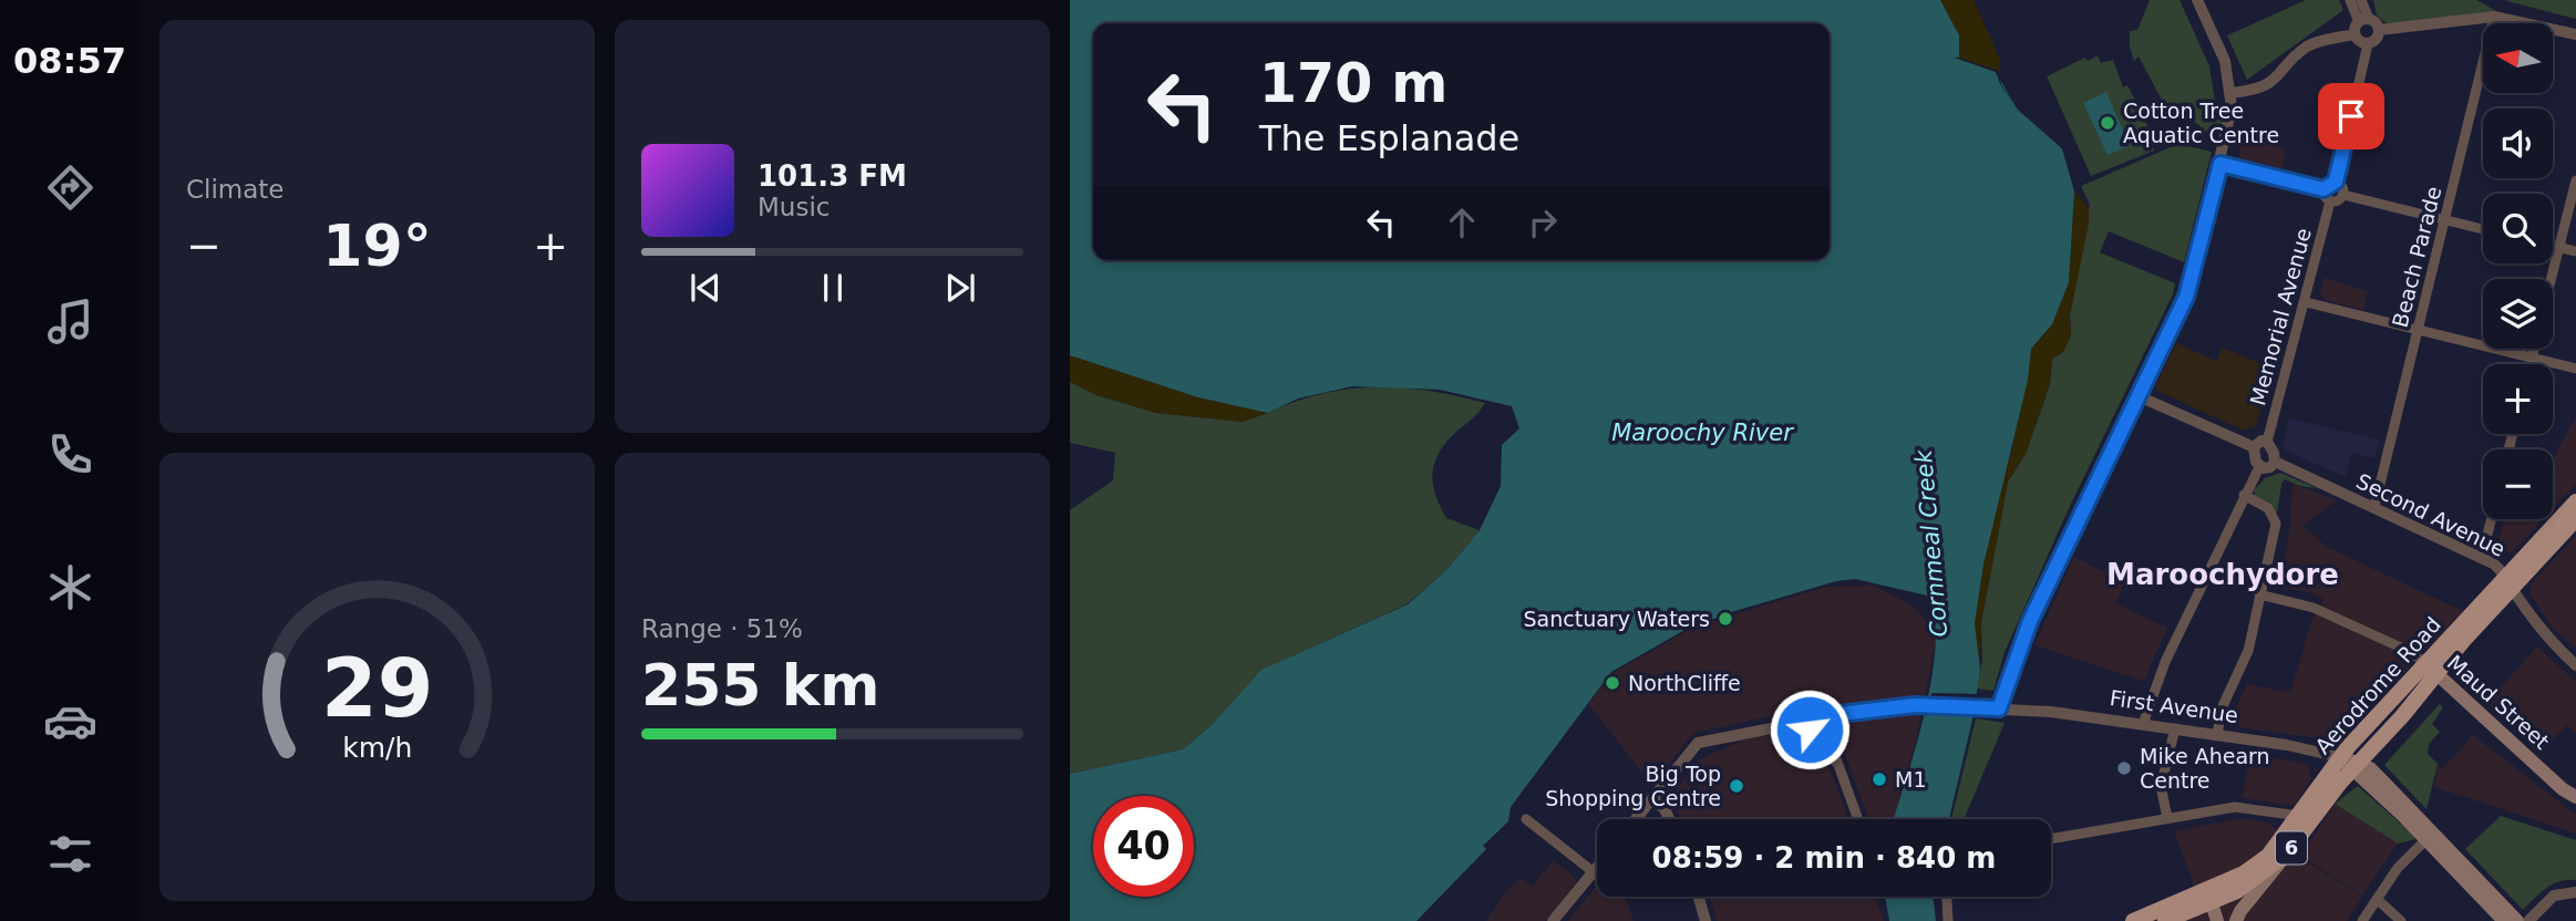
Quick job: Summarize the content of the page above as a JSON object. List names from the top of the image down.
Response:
{
  "streets": {
    "main road": ["Aerodrome Road", "Maud Street", "6"],
    "street": [
      "Beach Parade",
      "Memorial Avenue",
      "Second Avenue",
      "First Avenue"
    ]
  },
  "crossings": [
    ["Beach Parade", "Second Avenue"],
    ["Second Avenue", "Aerodrome Road"],
    ["Aerodrome Road", "Maud Street"],
    ["Aerodrome Road", "First Avenue"],
    ["Aerodrome Road", "6"]
  ],
  "districts": ["Maroochydore"],
  "water": ["Maroochy River", "Cornmeal Creek"],
  "places": [
    "Cotton Tree Aquatic Centre",
    "Sanctuary Waters",
    "NorthCliffe",
    "Mike Ahearn Centre",
    "M1",
    "Big Top Shopping Centre"
  ],
  "north": "left",
  "page": {
    "tabs": "08:57",
    "tile": [
      "Climate",
      ["Range · 51%", "255 km"]
    ],
    "map_buttons": ["+", "−"],
    "turn": ["170 m", "The Esplanade"],
    "song": ["101.3 FM", "Music"],
    "heat": ["−", "19°", "+"],
    "limit": "40",
    "trip": "08:59 · 2 min · 840 m",
    "gauge": ["29", "km/h"]
  }
}
